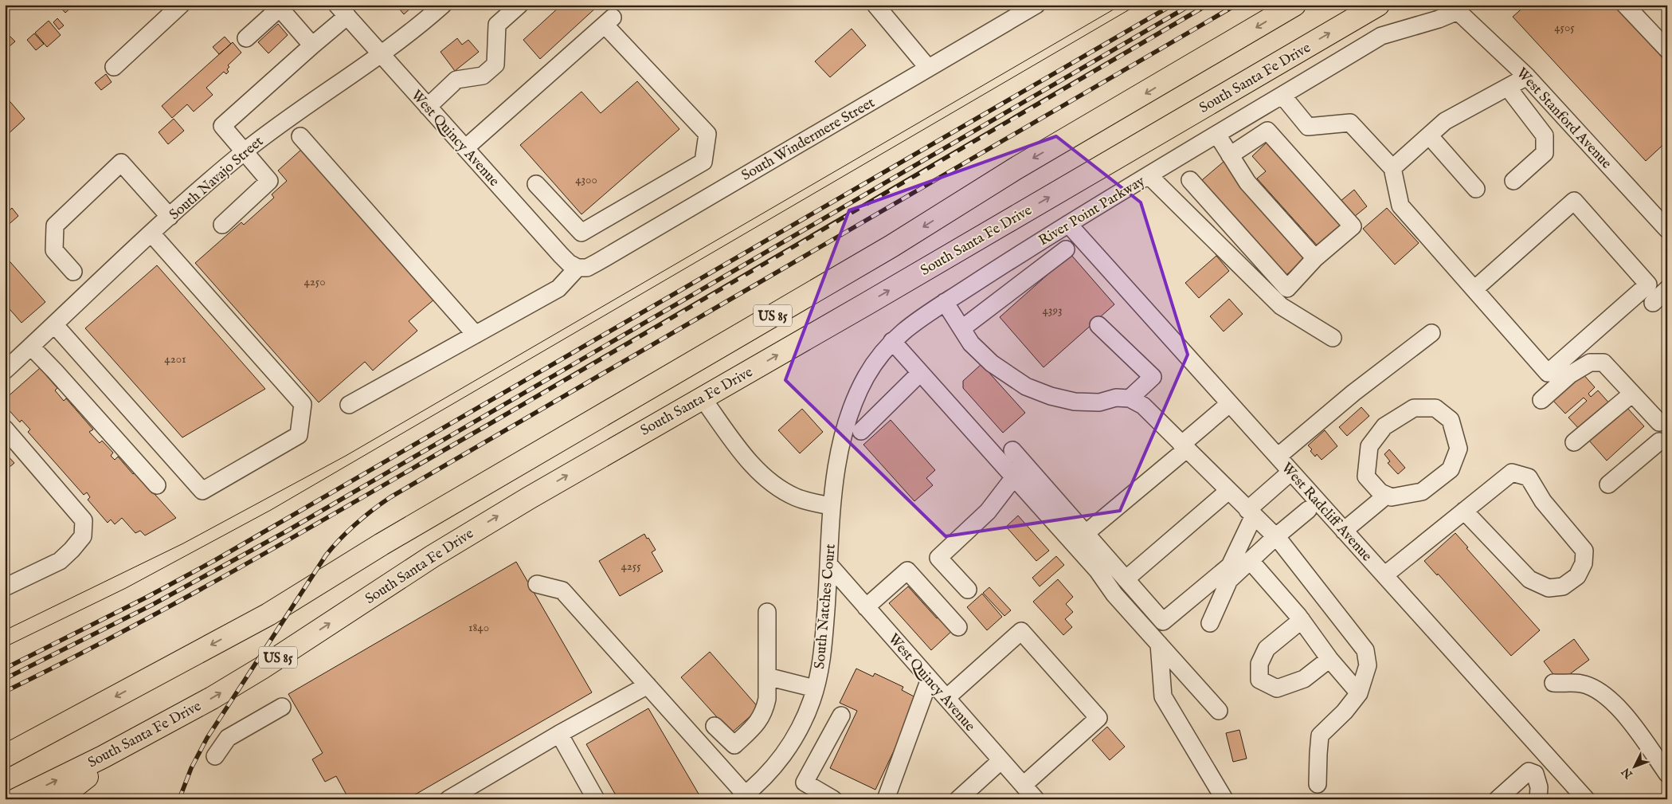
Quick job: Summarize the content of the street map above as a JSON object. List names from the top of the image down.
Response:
{
  "streets": {
    "highway": ["South Santa Fe Drive", "US 85"],
    "street": [
      "West Stanford Avenue",
      "West Quincy Avenue",
      "South Windermere Street",
      "South Navajo Street",
      "River Point Parkway",
      "West Radcliff Avenue",
      "South Natches Court"
    ]
  },
  "crossings": [
    ["West Stanford Avenue", "River Point Parkway"],
    ["West Quincy Avenue", "South Windermere Street"],
    ["West Quincy Avenue", "South Navajo Street"],
    ["West Quincy Avenue", "South Natches Court"],
    ["River Point Parkway", "West Radcliff Avenue"],
    ["River Point Parkway", "South Natches Court"]
  ],
  "house_numbers": [
    "4505",
    "4300",
    "4250",
    "4393",
    "4201",
    "4255",
    "1840"
  ],
  "north": "bottom left"
}
